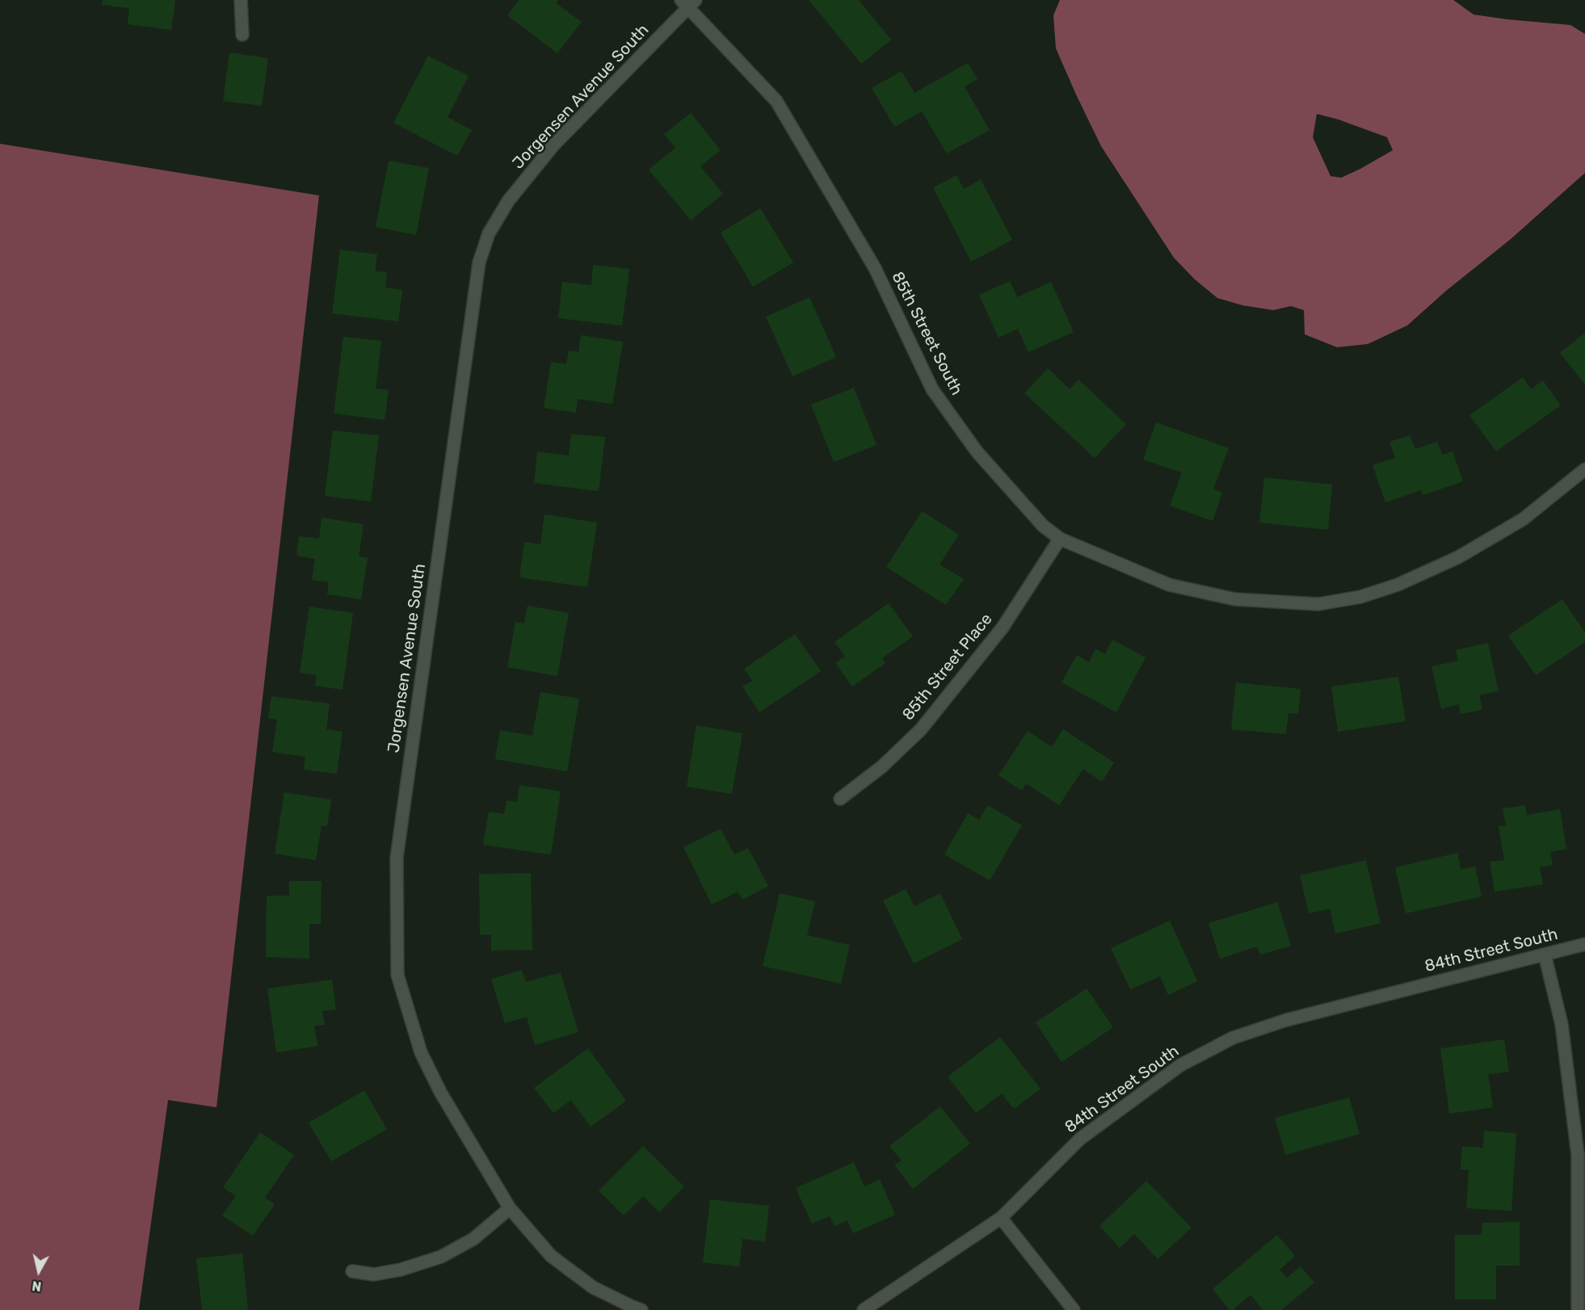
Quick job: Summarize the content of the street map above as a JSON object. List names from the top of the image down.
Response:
{
  "streets": {
    "street": [
      "Jorgensen Avenue South",
      "85th Street South",
      "85th Street Place",
      "84th Street South"
    ]
  },
  "crossings": [
    ["Jorgensen Avenue South", "85th Street South"],
    ["85th Street South", "85th Street Place"]
  ],
  "north": "bottom"
}
